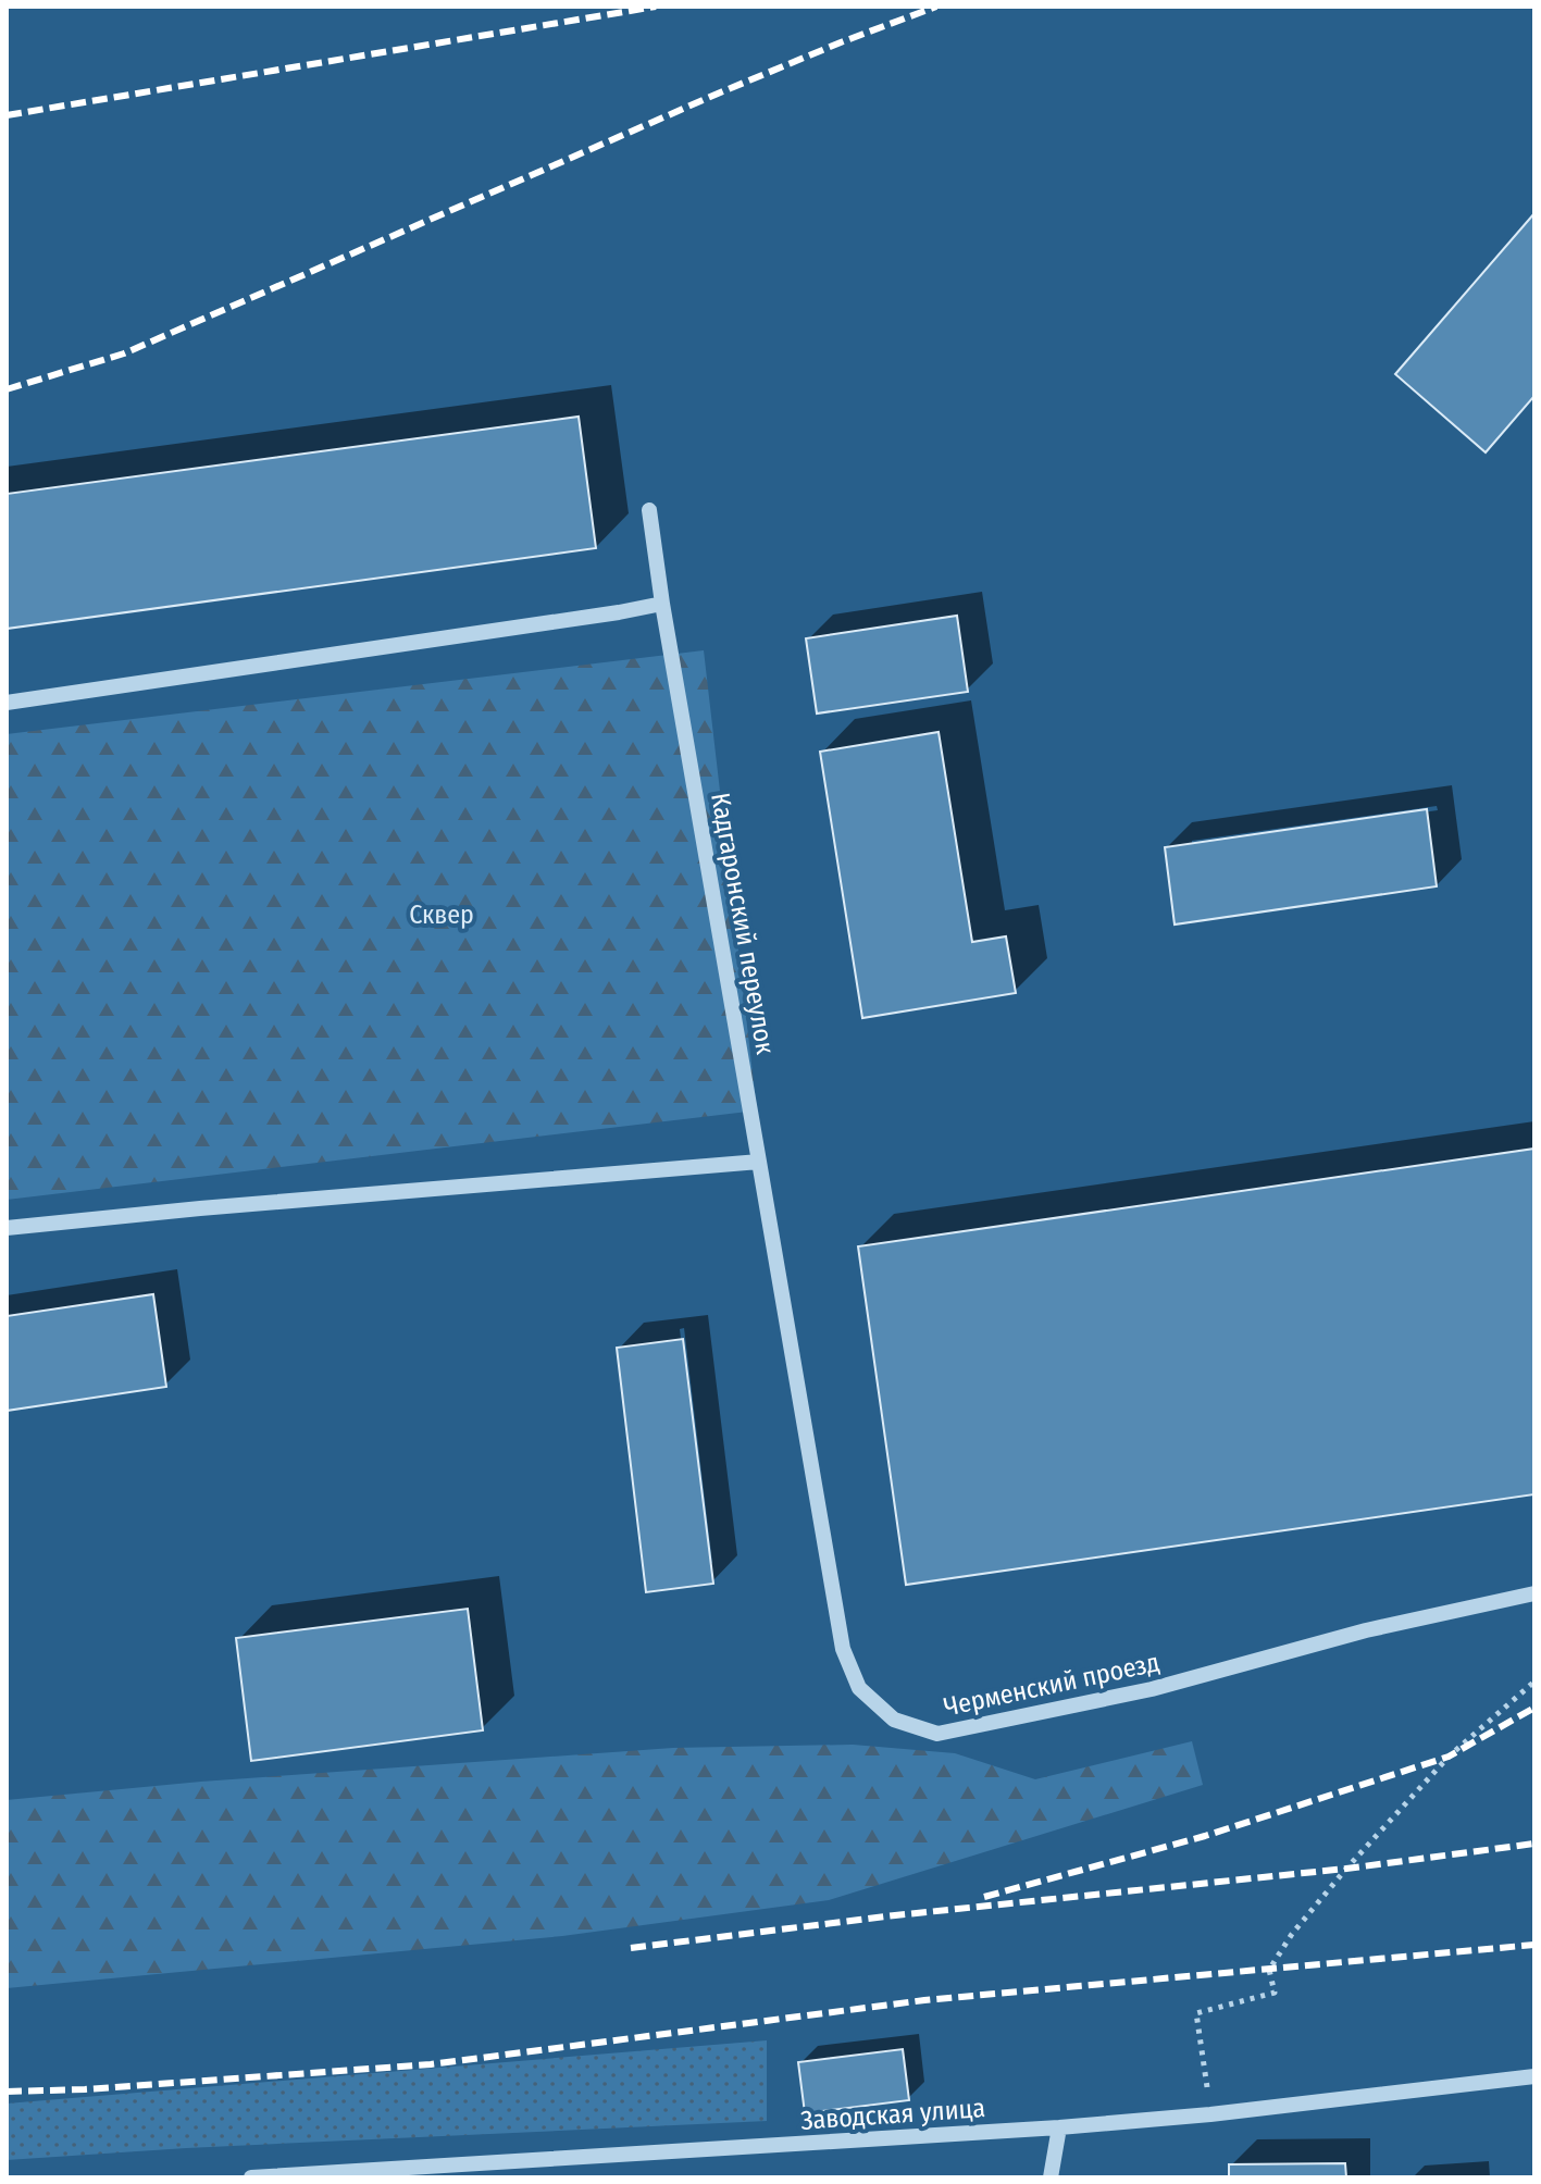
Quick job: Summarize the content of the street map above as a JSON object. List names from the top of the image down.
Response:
{
  "streets": {
    "street": ["Кадгаронский переулок", "Черменский проезд", "Заводская улица"]
  },
  "crossings": [
    ["Кадгаронский переулок", "Черменский проезд"]
  ],
  "parks": ["Сквер"]
}
